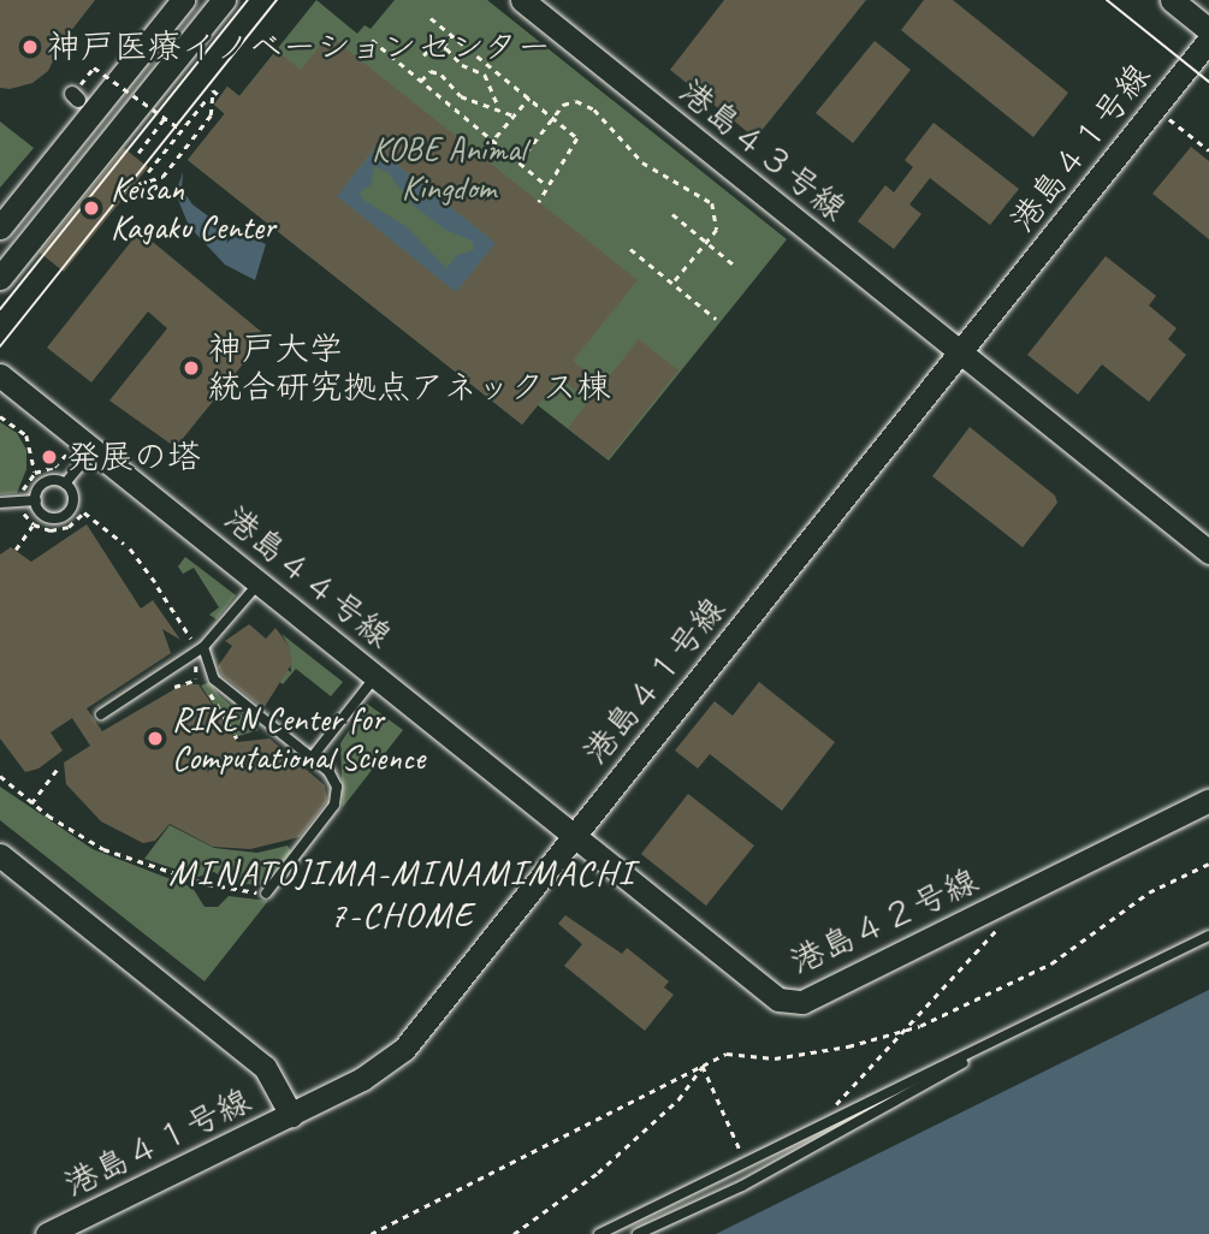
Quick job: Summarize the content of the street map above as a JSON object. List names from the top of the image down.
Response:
{
  "streets": {
    "street": [
      "港島４１号線",
      "港島４３号線",
      "港島４４号線",
      "港島４２号線"
    ]
  },
  "crossings": [
    ["港島４１号線", "港島４３号線"],
    ["港島４１号線", "港島４４号線"],
    ["港島４１号線", "港島４２号線"],
    ["港島４４号線", "港島４２号線"]
  ],
  "districts": ["MINATOJIMA-MINAMIMACHI 7-CHOME"],
  "parks": ["KOBE Animal Kingdom"],
  "places": [
    "神戸医療イノベーションセンター",
    "Keisan Kagaku Center",
    "神戸大学 統合研究拠点アネックス棟",
    "発展の塔",
    "RIKEN Center for Computational Science"
  ]
}
